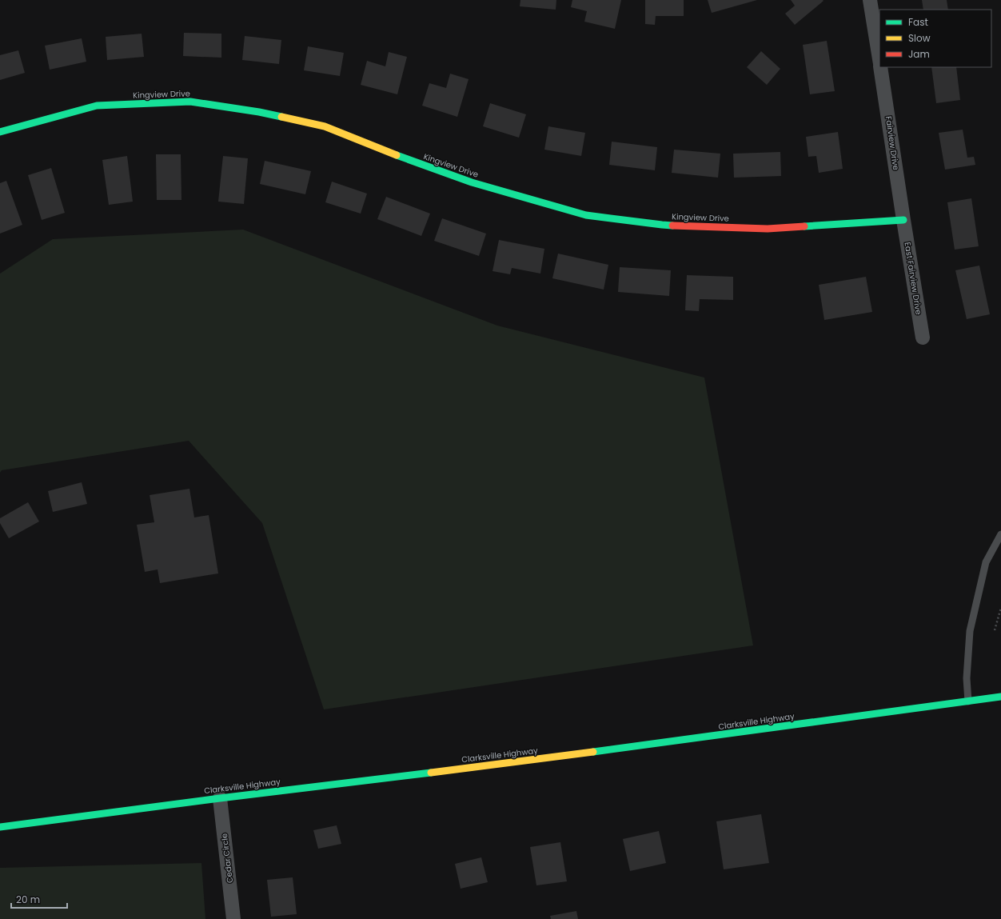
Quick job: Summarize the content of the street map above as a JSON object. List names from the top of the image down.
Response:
{
  "streets": {
    "main road": ["Kingview Drive", "Clarksville Highway"],
    "street": ["Fairview Drive", "East Fairview Drive", "Cedar Circle"]
  },
  "crossings": [
    ["Kingview Drive", "Fairview Drive"],
    ["Kingview Drive", "East Fairview Drive"],
    ["Fairview Drive", "East Fairview Drive"],
    ["Clarksville Highway", "Cedar Circle"]
  ],
  "legend": ["Fast", "Slow", "Jam"],
  "scale_bar": "20 m"
}
